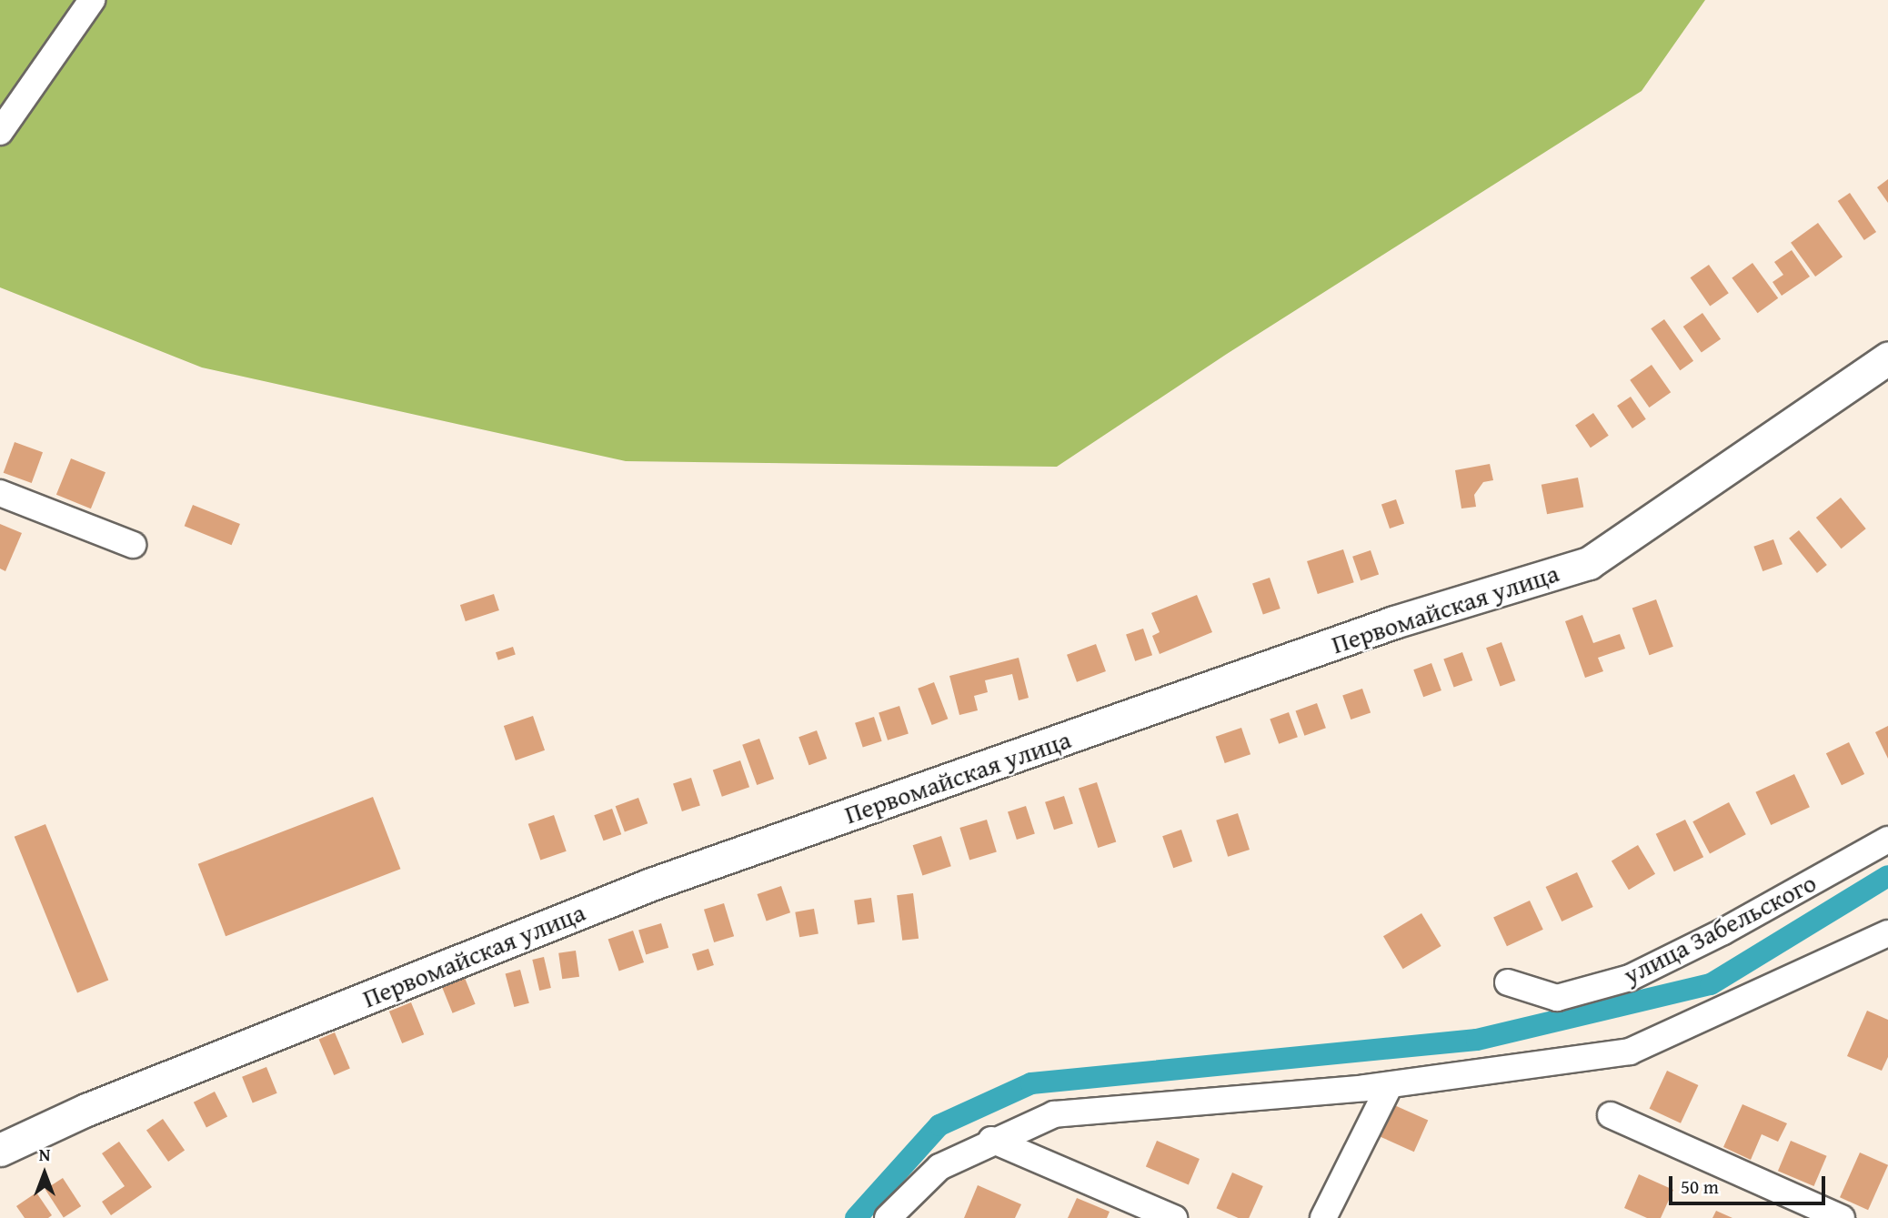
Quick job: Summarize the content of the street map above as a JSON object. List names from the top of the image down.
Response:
{
  "streets": {
    "main road": ["Первомайская улица"],
    "street": ["улица Забельского"]
  },
  "scale_bar": "50 m",
  "north": "top"
}
